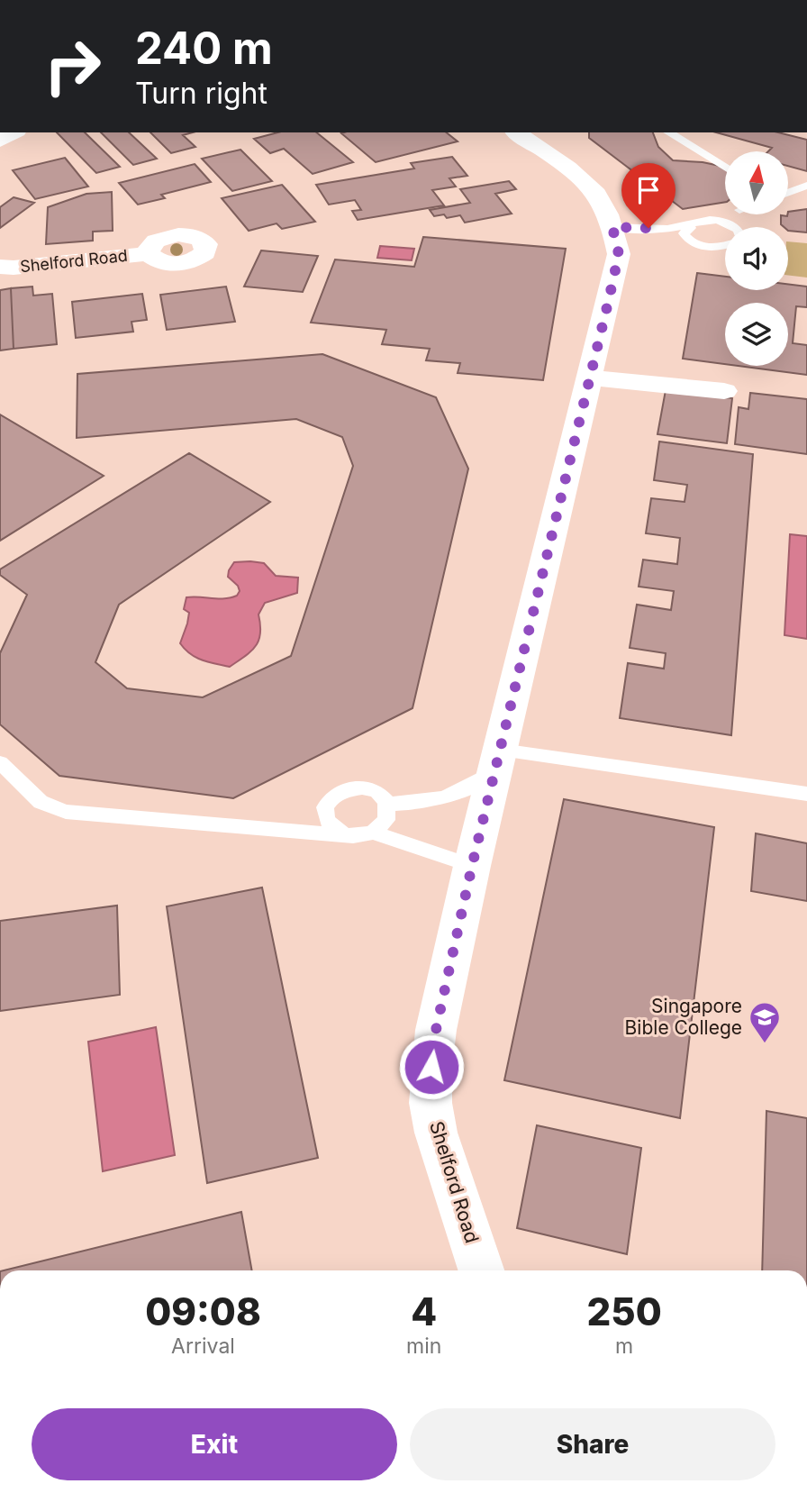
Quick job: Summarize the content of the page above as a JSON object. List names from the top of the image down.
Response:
{
  "streets": {
    "street": ["Shelford Road"]
  },
  "places": {
    "school or university": ["Singapore Bible College"]
  },
  "north": "top",
  "page": {
    "turn": ["240 m", "Turn right"],
    "eta": [
      "09:08",
      "Arrival",
      "4",
      "min",
      "250",
      "m"
    ],
    "buttons": ["Exit", "Share"]
  }
}
